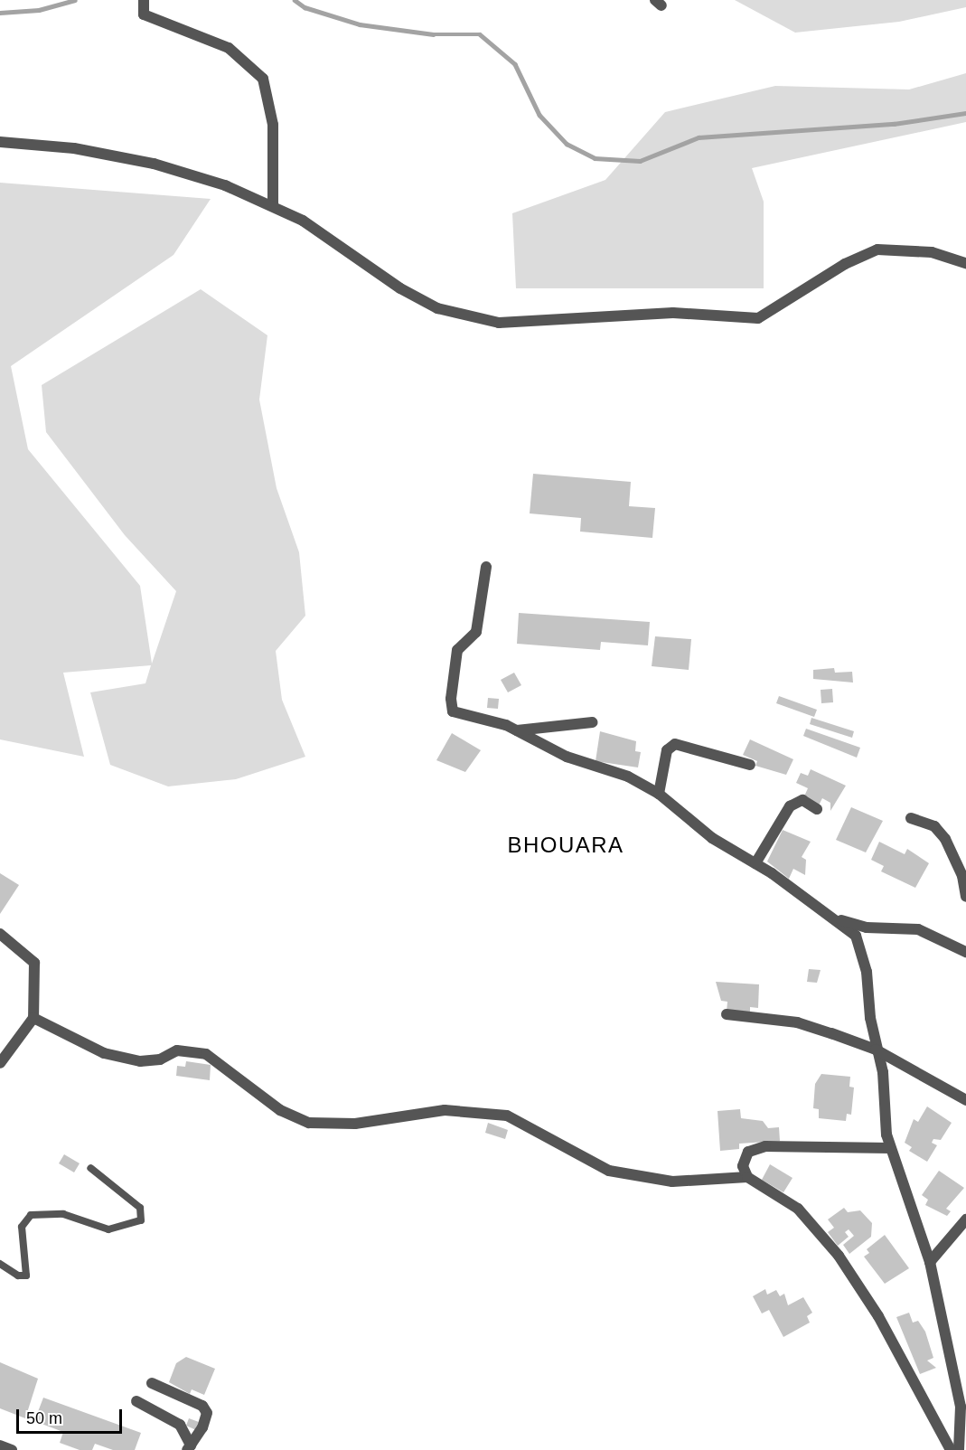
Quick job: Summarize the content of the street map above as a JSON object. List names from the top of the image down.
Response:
{
  "districts": ["BHOUARA"],
  "scale_bar": "50 m"
}
